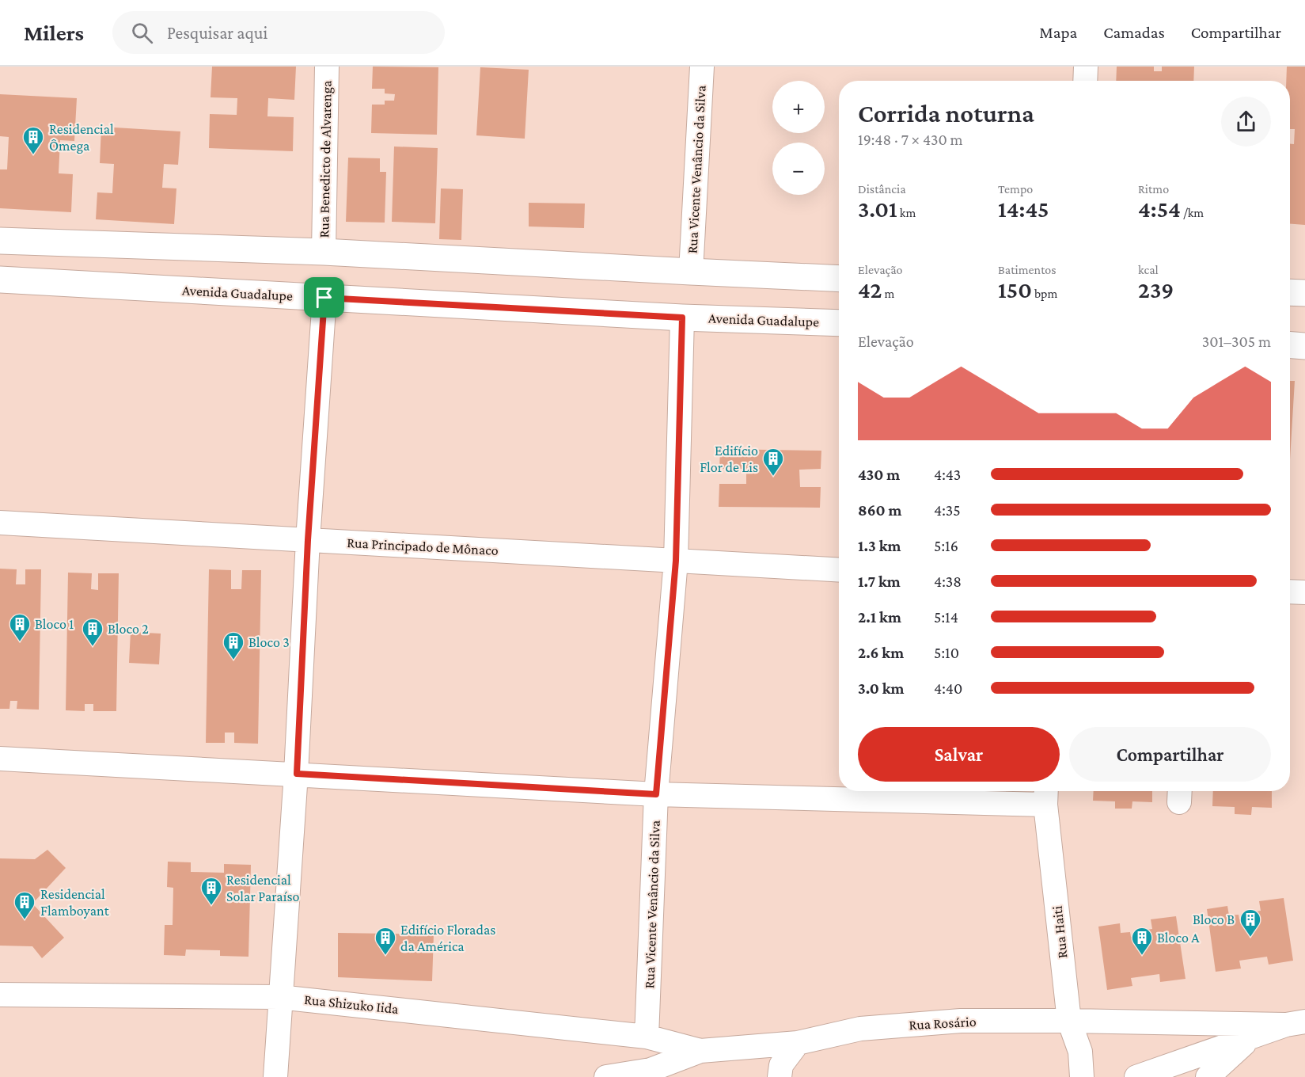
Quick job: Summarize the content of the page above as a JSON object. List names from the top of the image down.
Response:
{
  "streets": {
    "street": [
      "Rua Benedicto de Alvarenga",
      "Rua Vicente Venâncio da Silva",
      "Avenida Guadalupe",
      "Rua Principado de Mônaco",
      "Rua Haiti",
      "Rua Shizuko Iida",
      "Rua Rosário"
    ]
  },
  "crossings": [
    ["Rua Vicente Venâncio da Silva", "Avenida Guadalupe"],
    ["Rua Vicente Venâncio da Silva", "Rua Principado de Mônaco"],
    ["Rua Vicente Venâncio da Silva", "Rua Shizuko Iida"],
    ["Rua Haiti", "Rua Rosário"],
    ["Rua Shizuko Iida", "Rua Rosário"]
  ],
  "places": {
    "building": [
      "Residencial Ômega",
      "Edifício Flor de Lis",
      "Bloco 1",
      "Bloco 2",
      "Bloco 3",
      "Residencial Solar Paraíso",
      "Residencial Flamboyant",
      "Bloco B",
      "Edifício Floradas da América",
      "Bloco A"
    ]
  },
  "page": {
    "header": "Milers",
    "search": "Pesquisar aqui",
    "nav": ["Mapa", "Camadas", "Compartilhar"],
    "map_buttons": ["+", "−"],
    "heading": ["Corrida noturna", "19:48 · 7 × 430 m"],
    "stats": [
      ["Distância", "3.01 km"],
      ["Tempo", "14:45"],
      ["Ritmo", "4:54 /km"],
      ["Elevação", "42 m"],
      ["Batimentos", "150 bpm"],
      ["kcal", "239"]
    ],
    "chart": ["Elevação", "301–305 m"],
    "list": [
      {
        "name": "430 m",
        "note": "4:43"
      },
      {
        "name": "860 m",
        "note": "4:35"
      },
      {
        "name": "1.3 km",
        "note": "5:16"
      },
      {
        "name": "1.7 km",
        "note": "4:38"
      },
      {
        "name": "2.1 km",
        "note": "5:14"
      },
      {
        "name": "2.6 km",
        "note": "5:10"
      },
      {
        "name": "3.0 km",
        "note": "4:40"
      }
    ],
    "buttons": ["Salvar", "Compartilhar"]
  }
}
